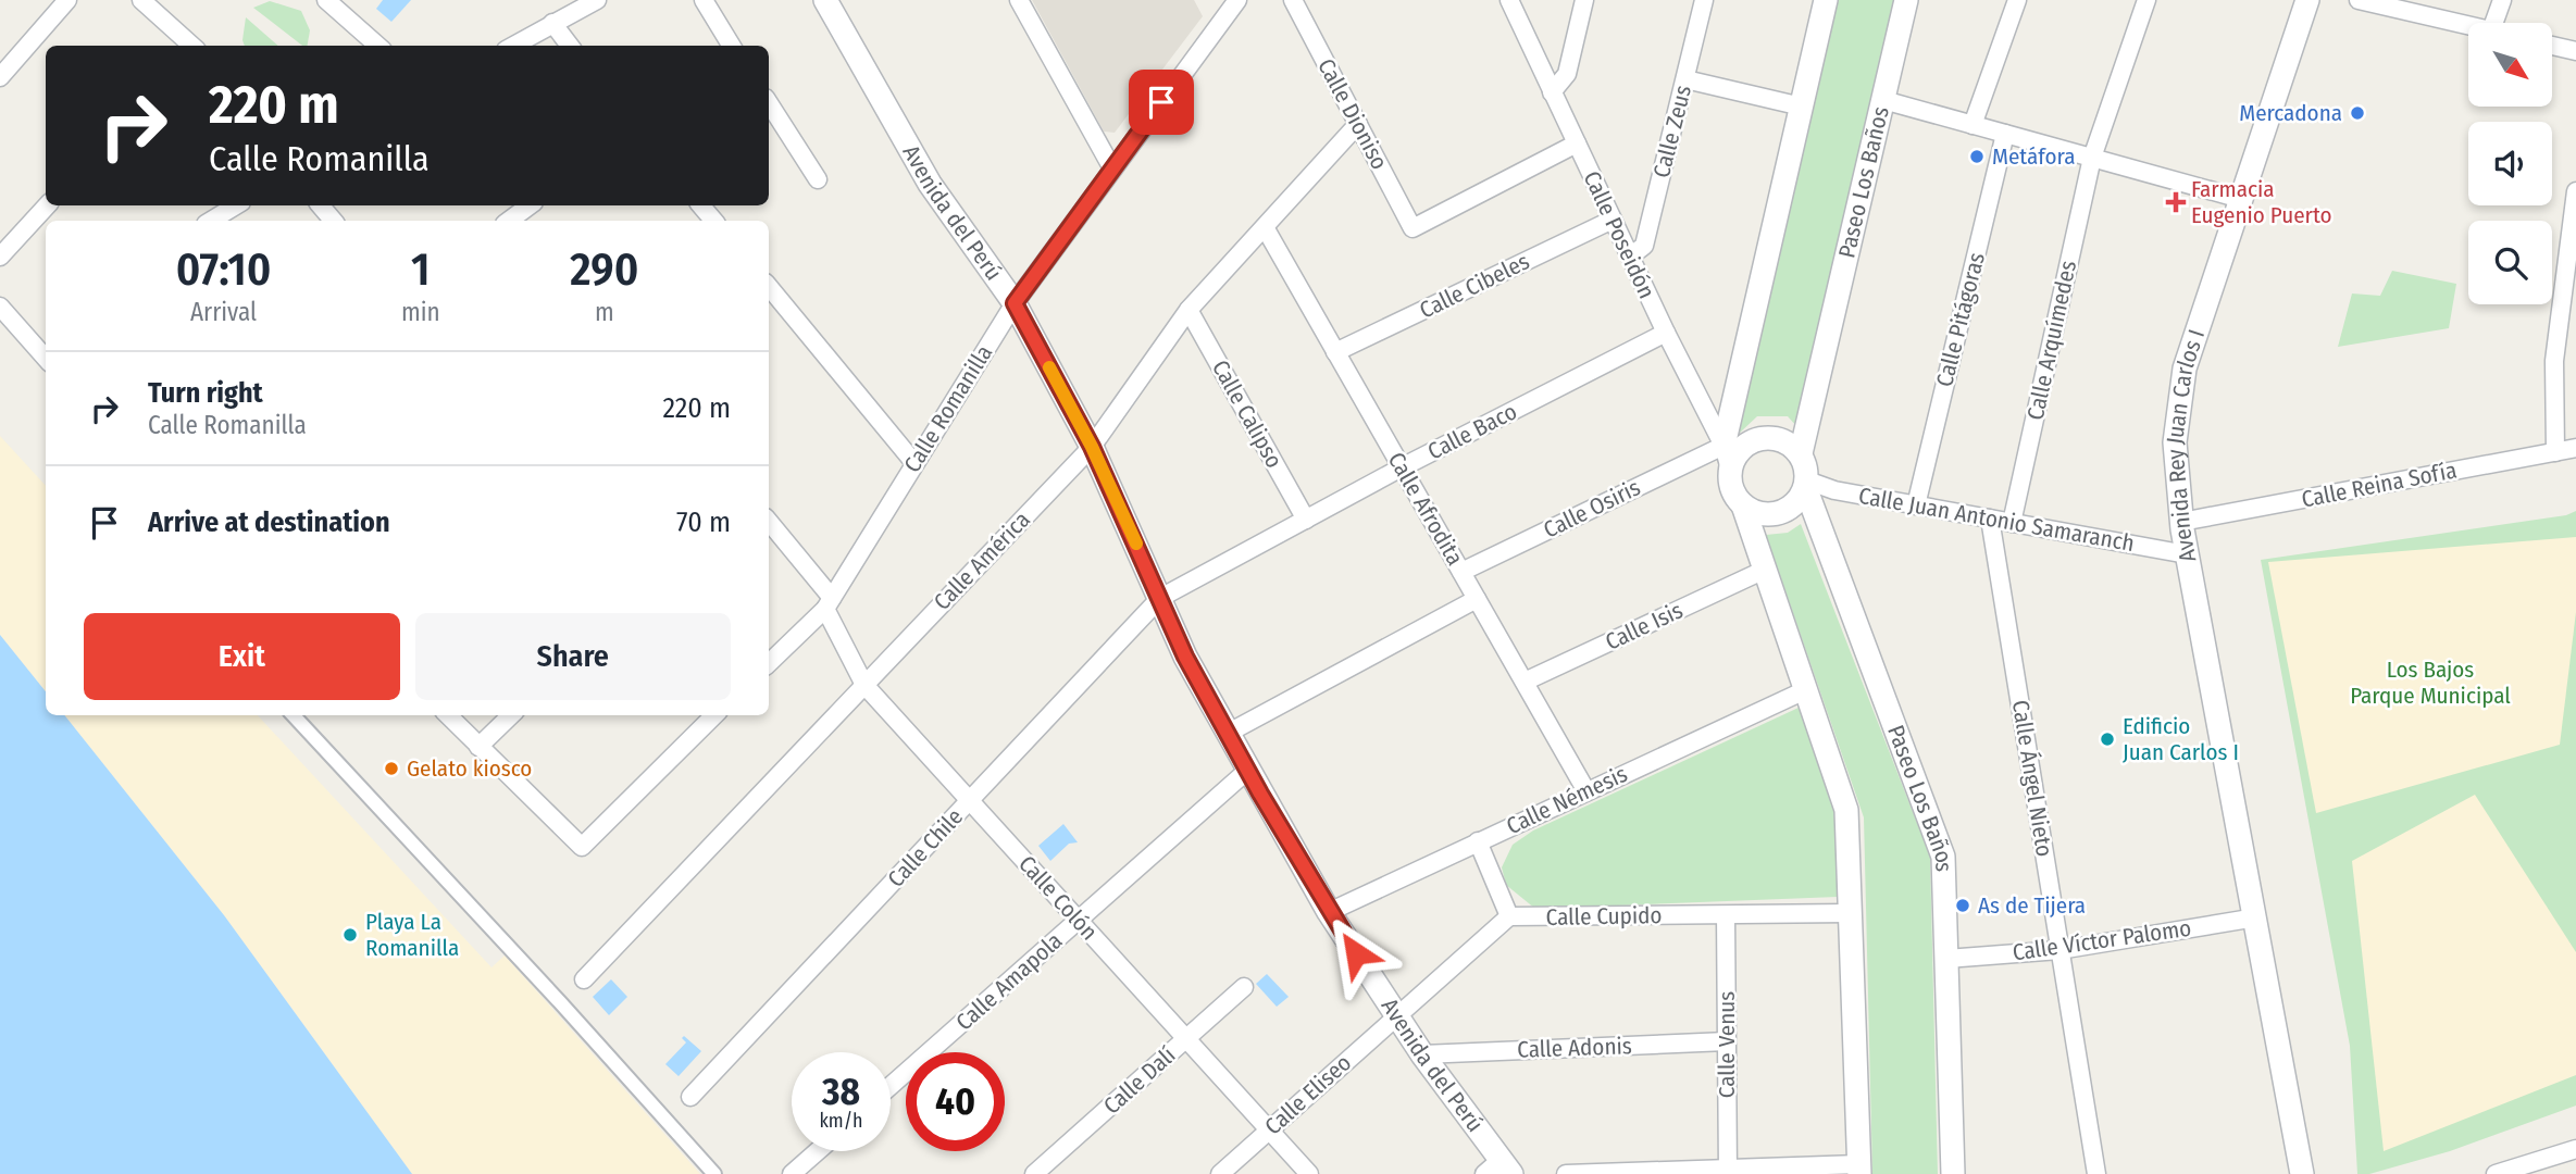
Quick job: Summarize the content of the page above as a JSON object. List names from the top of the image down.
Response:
{
  "streets": {
    "street": [
      "Calle Dioniso",
      "Calle Zeus",
      "Paseo Los Baños",
      "Avenida del Perú",
      "Calle Poseidón",
      "Calle Cibeles",
      "Calle Pitágoras",
      "Calle Arquímedes",
      "Calle Romanilla",
      "Calle Calipso",
      "Calle Baco",
      "Avenida Rey Juan Carlos I",
      "Calle Reina Sofía",
      "Calle Afrodita",
      "Calle Osiris",
      "Calle Juan Antonio Samaranch",
      "Calle América",
      "Calle Isis",
      "Calle Ángel Nieto",
      "Calle Némesis",
      "Calle Chile",
      "Calle Colón",
      "Calle Cupido",
      "Calle Víctor Palomo",
      "Calle Amapola",
      "Calle Venus",
      "Calle Adonis",
      "Calle Dalí",
      "Calle Eliseo"
    ]
  },
  "crossings": [
    ["Calle Dioniso", "Calle Poseidón"],
    ["Calle Dioniso", "Calle América"],
    ["Calle Zeus", "Calle Poseidón"],
    ["Paseo Los Baños", "Calle Poseidón"],
    ["Paseo Los Baños", "Calle Juan Antonio Samaranch"],
    ["Paseo Los Baños", "Calle Víctor Palomo"],
    ["Avenida del Perú", "Calle Romanilla"],
    ["Avenida del Perú", "Calle Baco"],
    ["Avenida del Perú", "Calle América"],
    ["Avenida del Perú", "Calle Némesis"],
    ["Avenida del Perú", "Calle Chile"],
    ["Avenida del Perú", "Calle Amapola"],
    ["Avenida del Perú", "Calle Adonis"],
    ["Avenida del Perú", "Calle Eliseo"],
    ["Calle Poseidón", "Calle Cibeles"],
    ["Calle Poseidón", "Calle Baco"],
    ["Calle Poseidón", "Calle Osiris"],
    ["Calle Poseidón", "Calle Juan Antonio Samaranch"],
    ["Calle Cibeles", "Calle Afrodita"],
    ["Calle Pitágoras", "Calle Juan Antonio Samaranch"],
    ["Calle Arquímedes", "Calle Juan Antonio Samaranch"],
    ["Calle Romanilla", "Calle Colón"],
    ["Calle Calipso", "Calle Baco"],
    ["Calle Calipso", "Calle América"],
    ["Calle Baco", "Calle Afrodita"],
    ["Calle Baco", "Calle Chile"],
    ["Avenida Rey Juan Carlos I", "Calle Reina Sofía"],
    ["Avenida Rey Juan Carlos I", "Calle Juan Antonio Samaranch"],
    ["Avenida Rey Juan Carlos I", "Calle Víctor Palomo"],
    ["Calle Afrodita", "Calle Osiris"],
    ["Calle Afrodita", "Calle América"],
    ["Calle Afrodita", "Calle Isis"],
    ["Calle Afrodita", "Calle Némesis"],
    ["Calle Juan Antonio Samaranch", "Calle Ángel Nieto"],
    ["Calle América", "Calle Colón"],
    ["Calle Ángel Nieto", "Calle Víctor Palomo"],
    ["Calle Chile", "Calle Colón"],
    ["Calle Colón", "Calle Amapola"],
    ["Calle Colón", "Calle Dalí"],
    ["Calle Colón", "Calle Eliseo"],
    ["Calle Cupido", "Calle Venus"],
    ["Calle Venus", "Calle Adonis"]
  ],
  "parks": ["Los Bajos Parque Municipal"],
  "places": {
    "other": [
      "Mercadona",
      "Metáfora",
      "Edificio Juan Carlos I",
      "Gelato kiosco",
      "As de Tijera",
      "Playa La Romanilla"
    ],
    "health": ["Farmacia Eugenio Puerto"]
  },
  "north": "bottom right",
  "page": {
    "turn": ["220 m", "Calle Romanilla"],
    "eta": [
      "07:10",
      "Arrival",
      "1",
      "min",
      "290",
      "m"
    ],
    "list": [
      {
        "name": "Turn right",
        "note": "Calle Romanilla",
        "value": "220 m"
      },
      {
        "name": "Arrive at destination",
        "value": "70 m"
      }
    ],
    "buttons": ["Exit", "Share"],
    "speed": "38 km/h",
    "limit": "40"
  }
}
